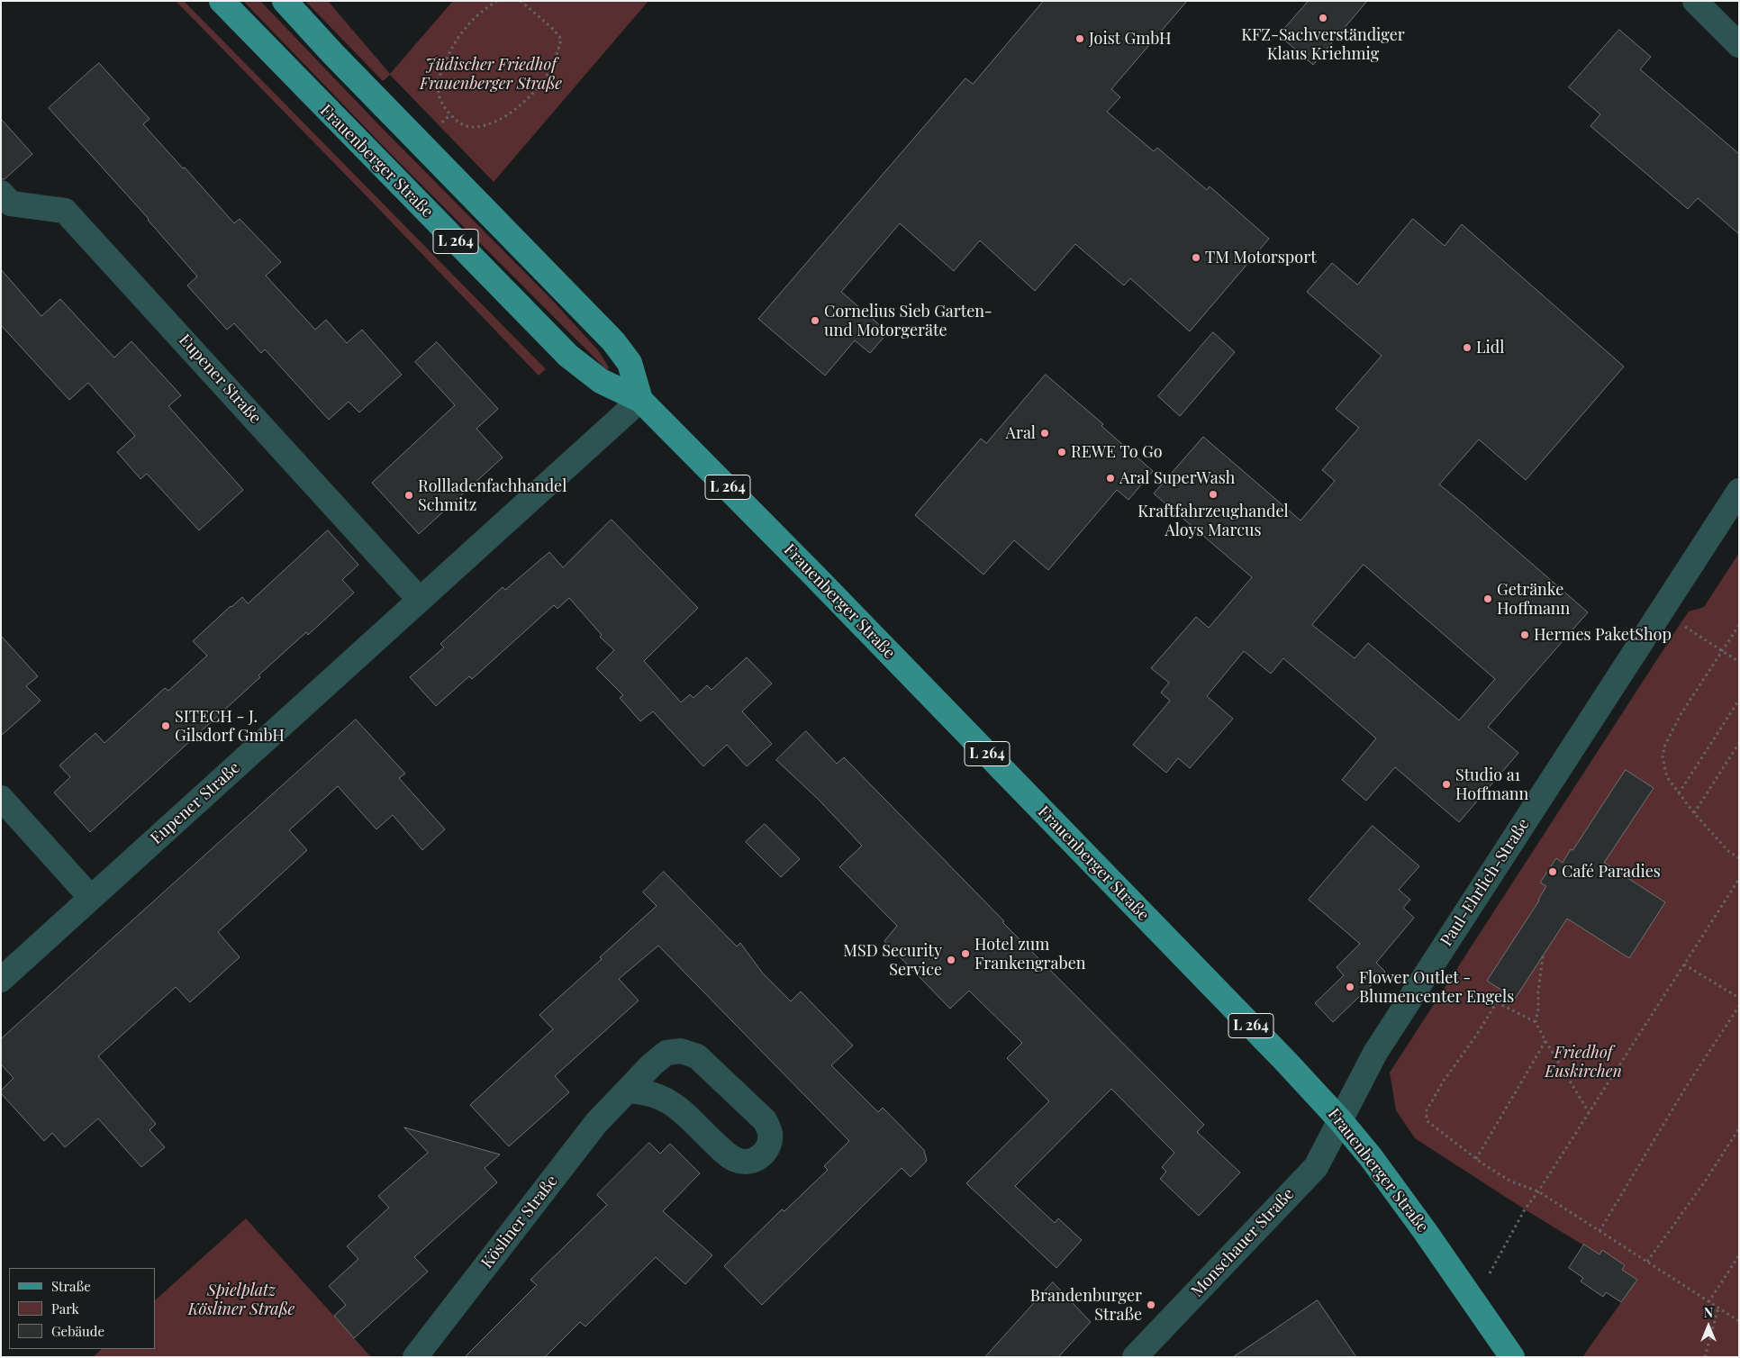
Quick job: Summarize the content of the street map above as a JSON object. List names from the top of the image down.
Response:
{
  "streets": {
    "main road": ["Frauenberger Straße", "L 264"],
    "street": [
      "Eupener Straße",
      "Paul-Ehrlich-Straße",
      "Kösliner Straße",
      "Monschauer Straße"
    ]
  },
  "crossings": [
    ["Frauenberger Straße", "Eupener Straße"],
    ["Frauenberger Straße", "Paul-Ehrlich-Straße"],
    ["Frauenberger Straße", "Monschauer Straße"],
    ["Paul-Ehrlich-Straße", "Monschauer Straße"]
  ],
  "parks": ["Jüdischer Friedhof Frauenberger Straße", "Friedhof Euskirchen", "Spielplatz Kösliner Straße"],
  "places": [
    "KFZ-Sachverständiger Klaus Kriehmig",
    "Joist GmbH",
    "TM Motorsport",
    "Cornelius Sieb Garten- und Motorgeräte",
    "Lidl",
    "Aral",
    "REWE To Go",
    "Aral SuperWash",
    "Kraftfahrzeughandel Aloys Marcus",
    "Rollladenfachhandel Schmitz",
    "Getränke Hoffmann",
    "Hermes PaketShop",
    "SITECH - J. Gilsdorf GmbH",
    "Studio a1 Hoffmann",
    "Café Paradies",
    "Hotel zum Frankengraben",
    "MSD Security Service",
    "Flower Outlet - Blumencenter Engels",
    "Brandenburger Straße"
  ],
  "legend": ["Straße", "Park", "Gebäude"],
  "north": "top"
}
